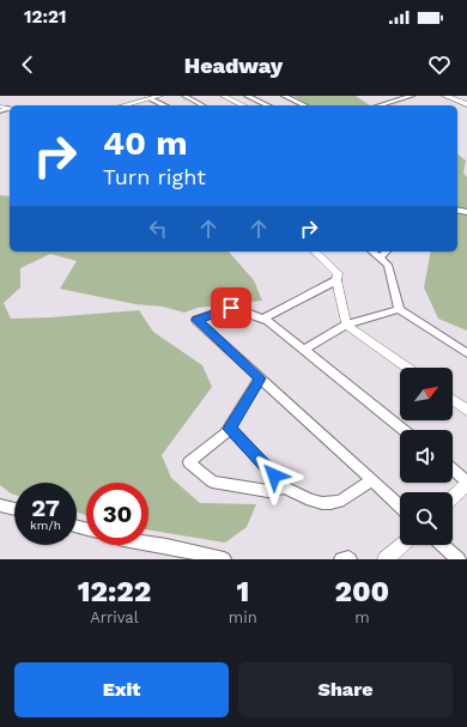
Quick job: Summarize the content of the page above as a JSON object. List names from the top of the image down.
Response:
{
  "north": "top right",
  "page": {
    "status": "12:21",
    "header": "Headway",
    "turn": ["40 m", "Turn right"],
    "speed": "27 km/h",
    "limit": "30",
    "eta": [
      "12:22",
      "Arrival",
      "1",
      "min",
      "200",
      "m"
    ],
    "buttons": ["Exit", "Share"]
  }
}
